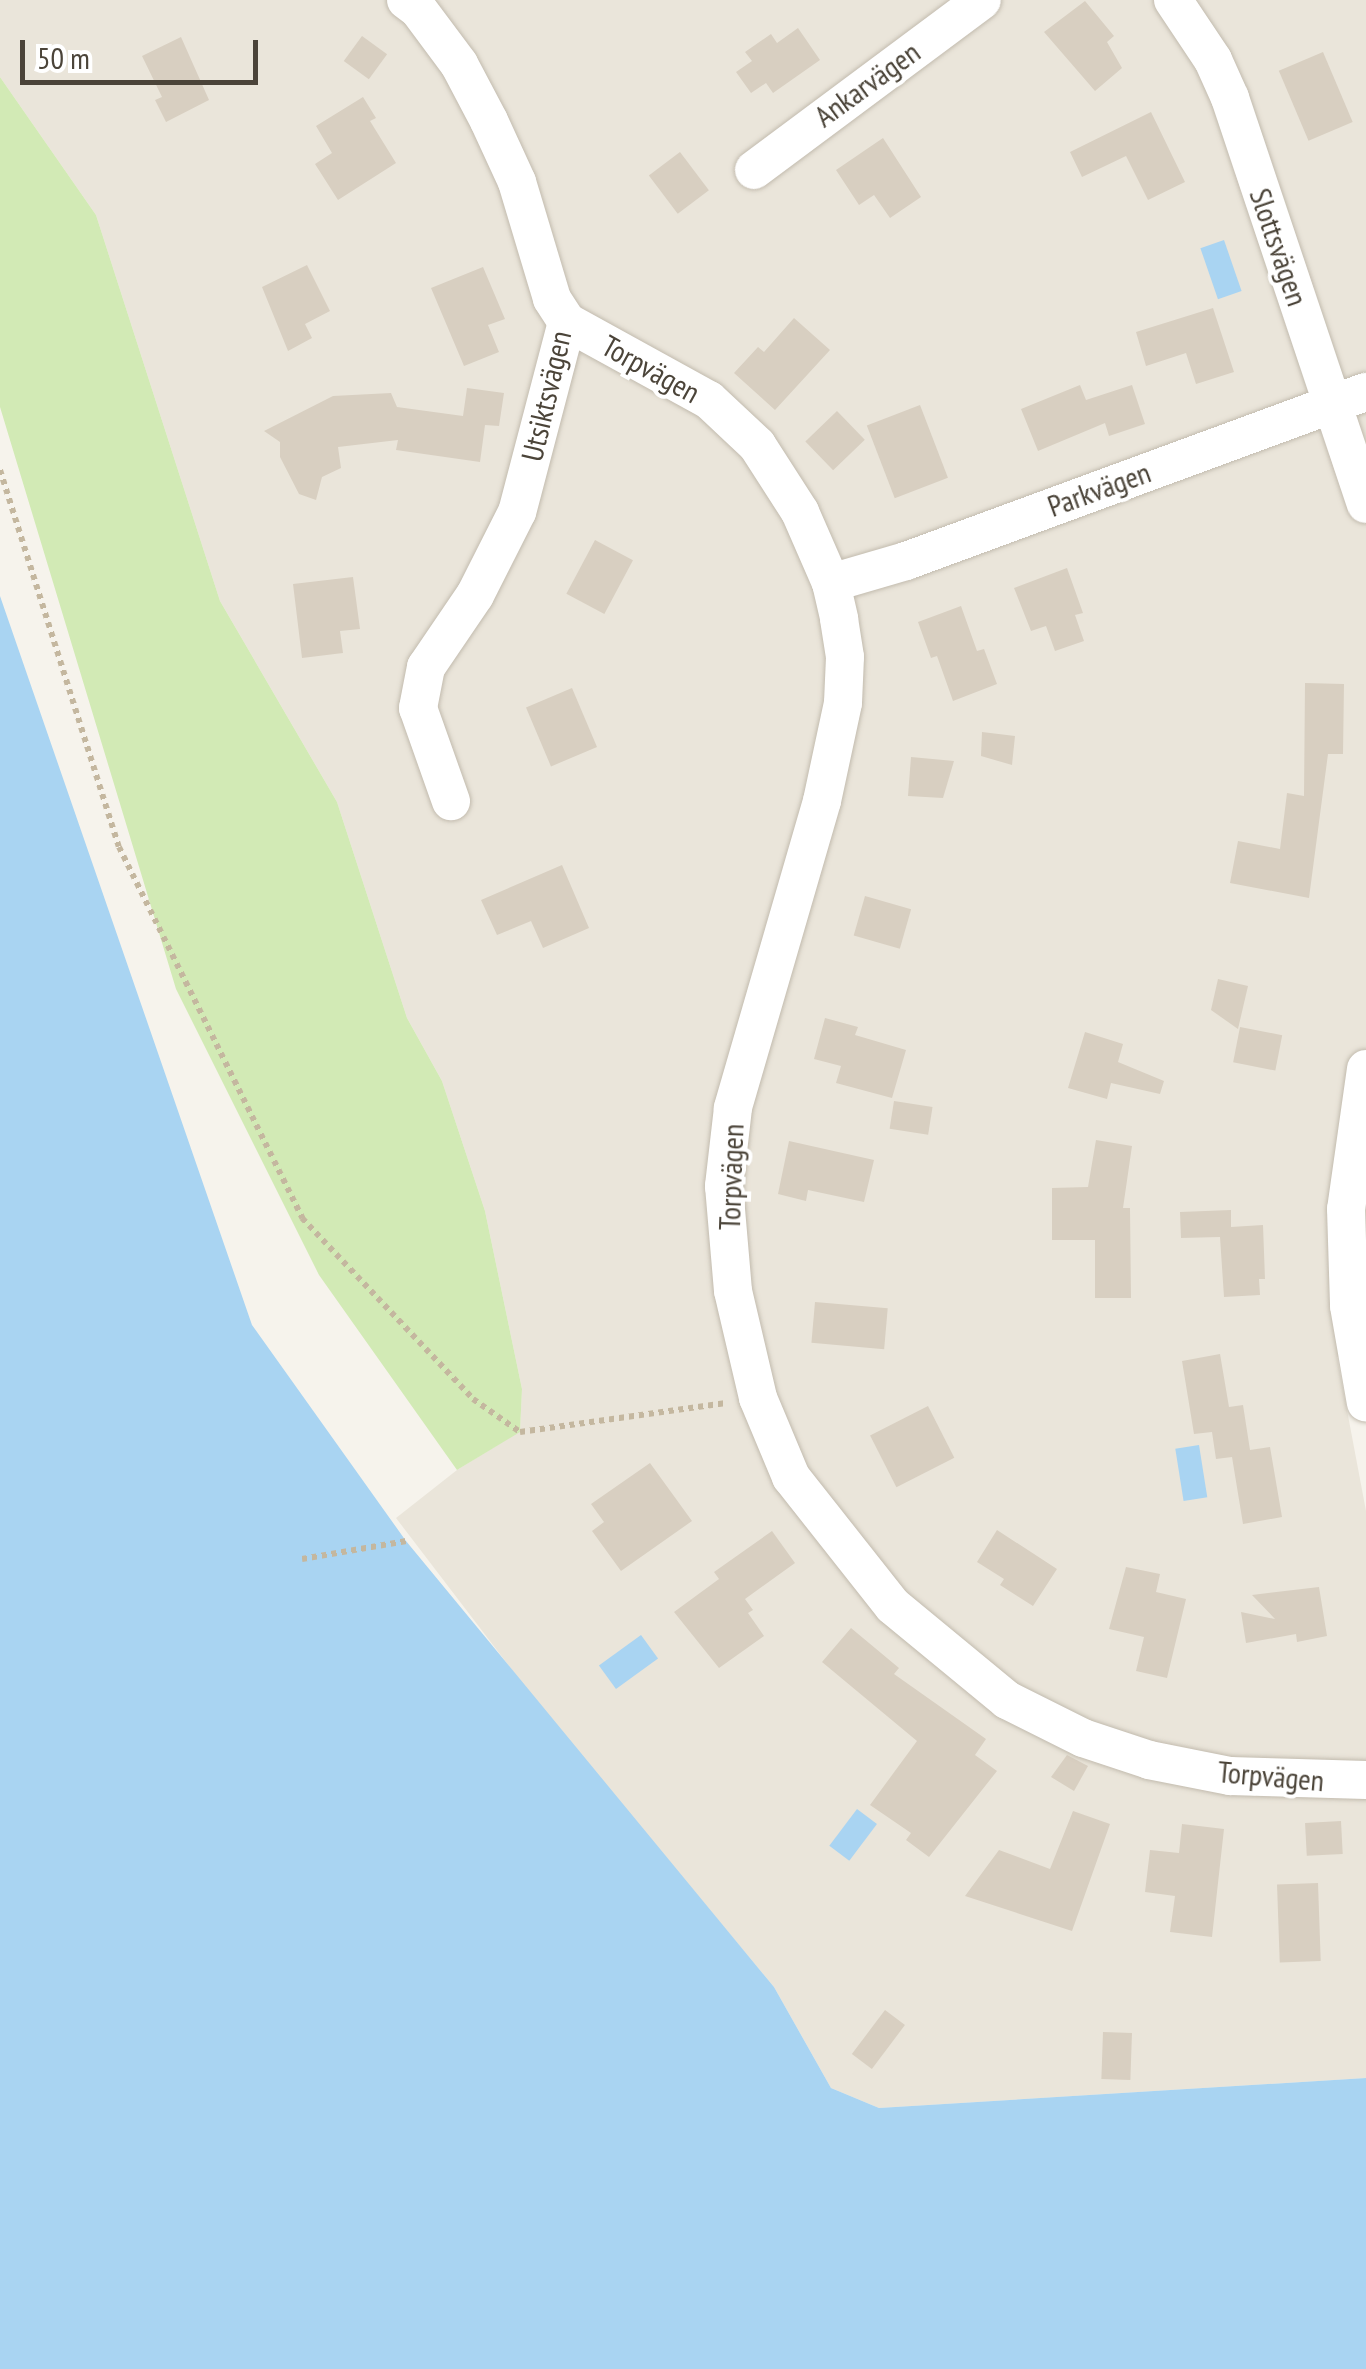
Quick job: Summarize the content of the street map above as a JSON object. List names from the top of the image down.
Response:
{
  "streets": {
    "street": [
      "Ankarvägen",
      "Slottsvägen",
      "Torpvägen",
      "Utsiktsvägen",
      "Parkvägen"
    ]
  },
  "crossings": [
    ["Slottsvägen", "Parkvägen"],
    ["Torpvägen", "Utsiktsvägen"],
    ["Torpvägen", "Parkvägen"]
  ],
  "scale_bar": "50 m"
}
